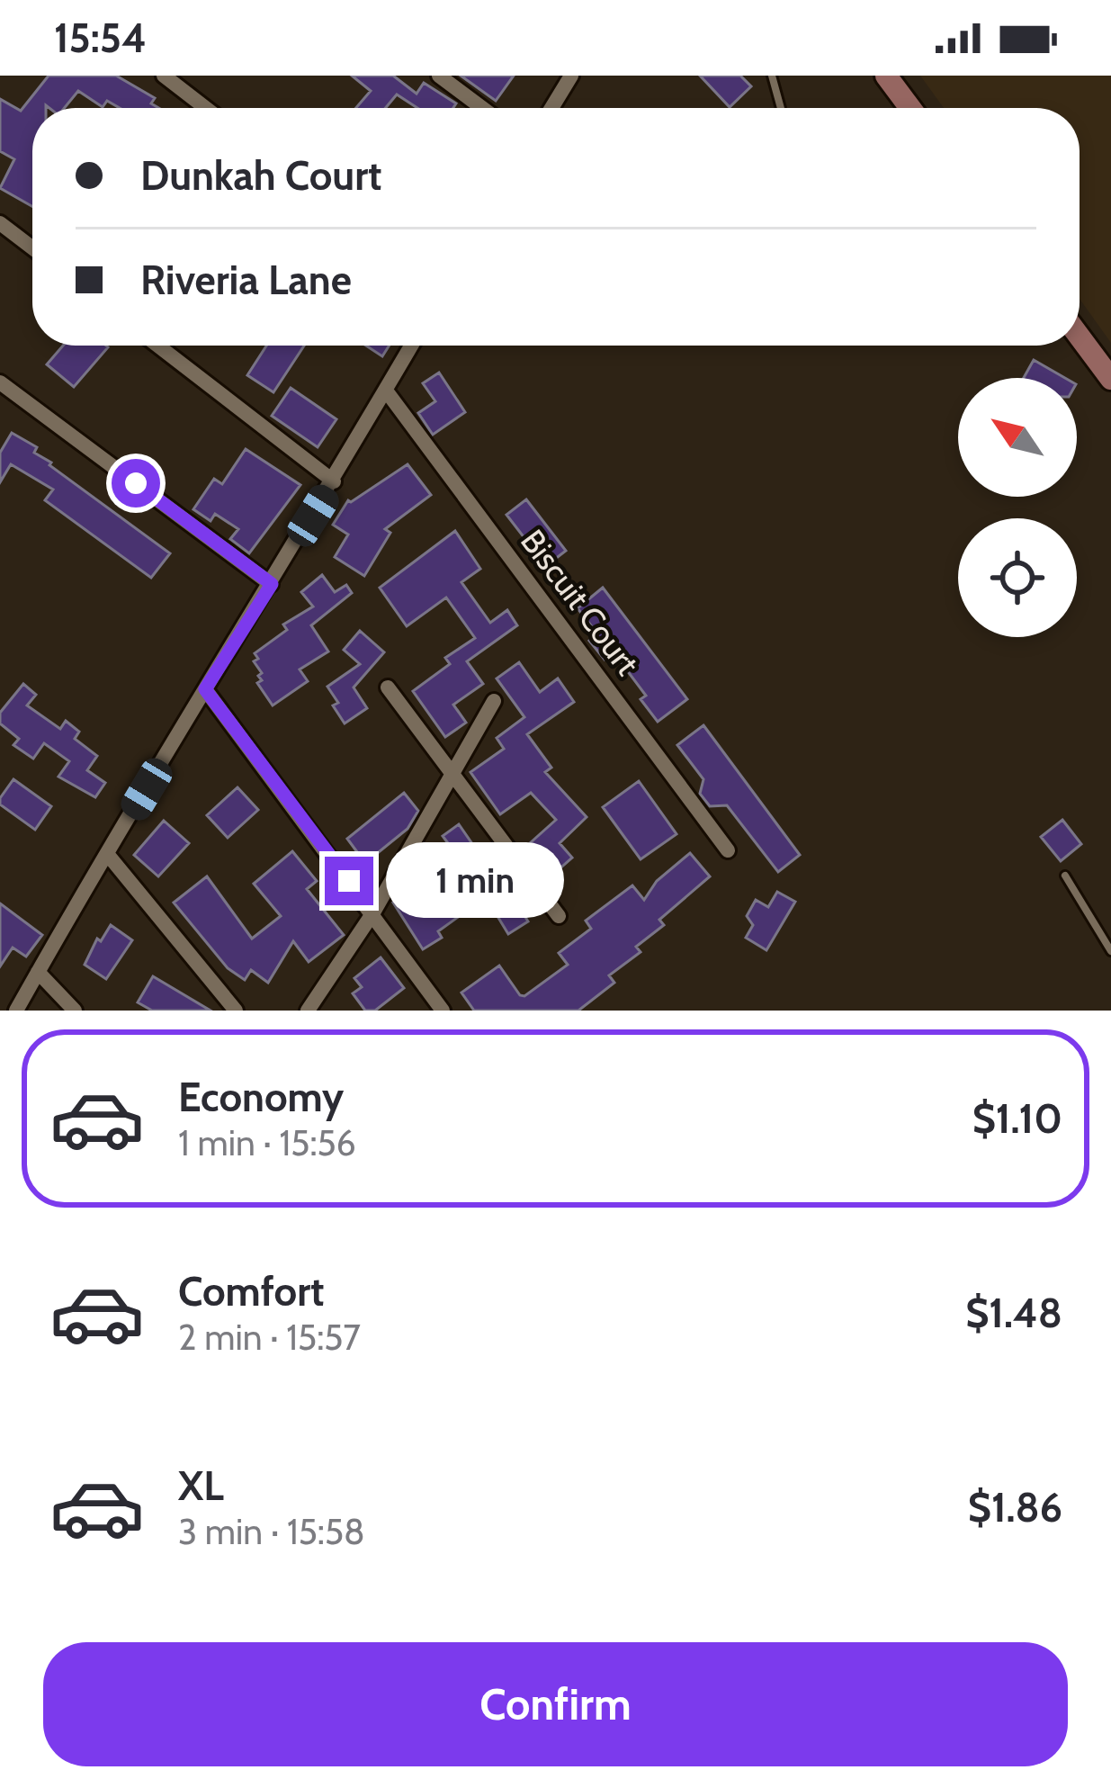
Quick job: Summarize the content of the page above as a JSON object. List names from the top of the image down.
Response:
{
  "streets": {
    "street": ["Biscuit Court"]
  },
  "north": "top left",
  "page": {
    "status": "15:54",
    "banner": ["Dunkah Court", "Riveria Lane"],
    "bubble": "1 min",
    "list": [
      {
        "name": "Economy",
        "note": "1 min · 15:56",
        "value": "$1.10"
      },
      {
        "name": "Comfort",
        "note": "2 min · 15:57",
        "value": "$1.48"
      },
      {
        "name": "XL",
        "note": "3 min · 15:58",
        "value": "$1.86"
      }
    ],
    "buttons": "Confirm"
  }
}
